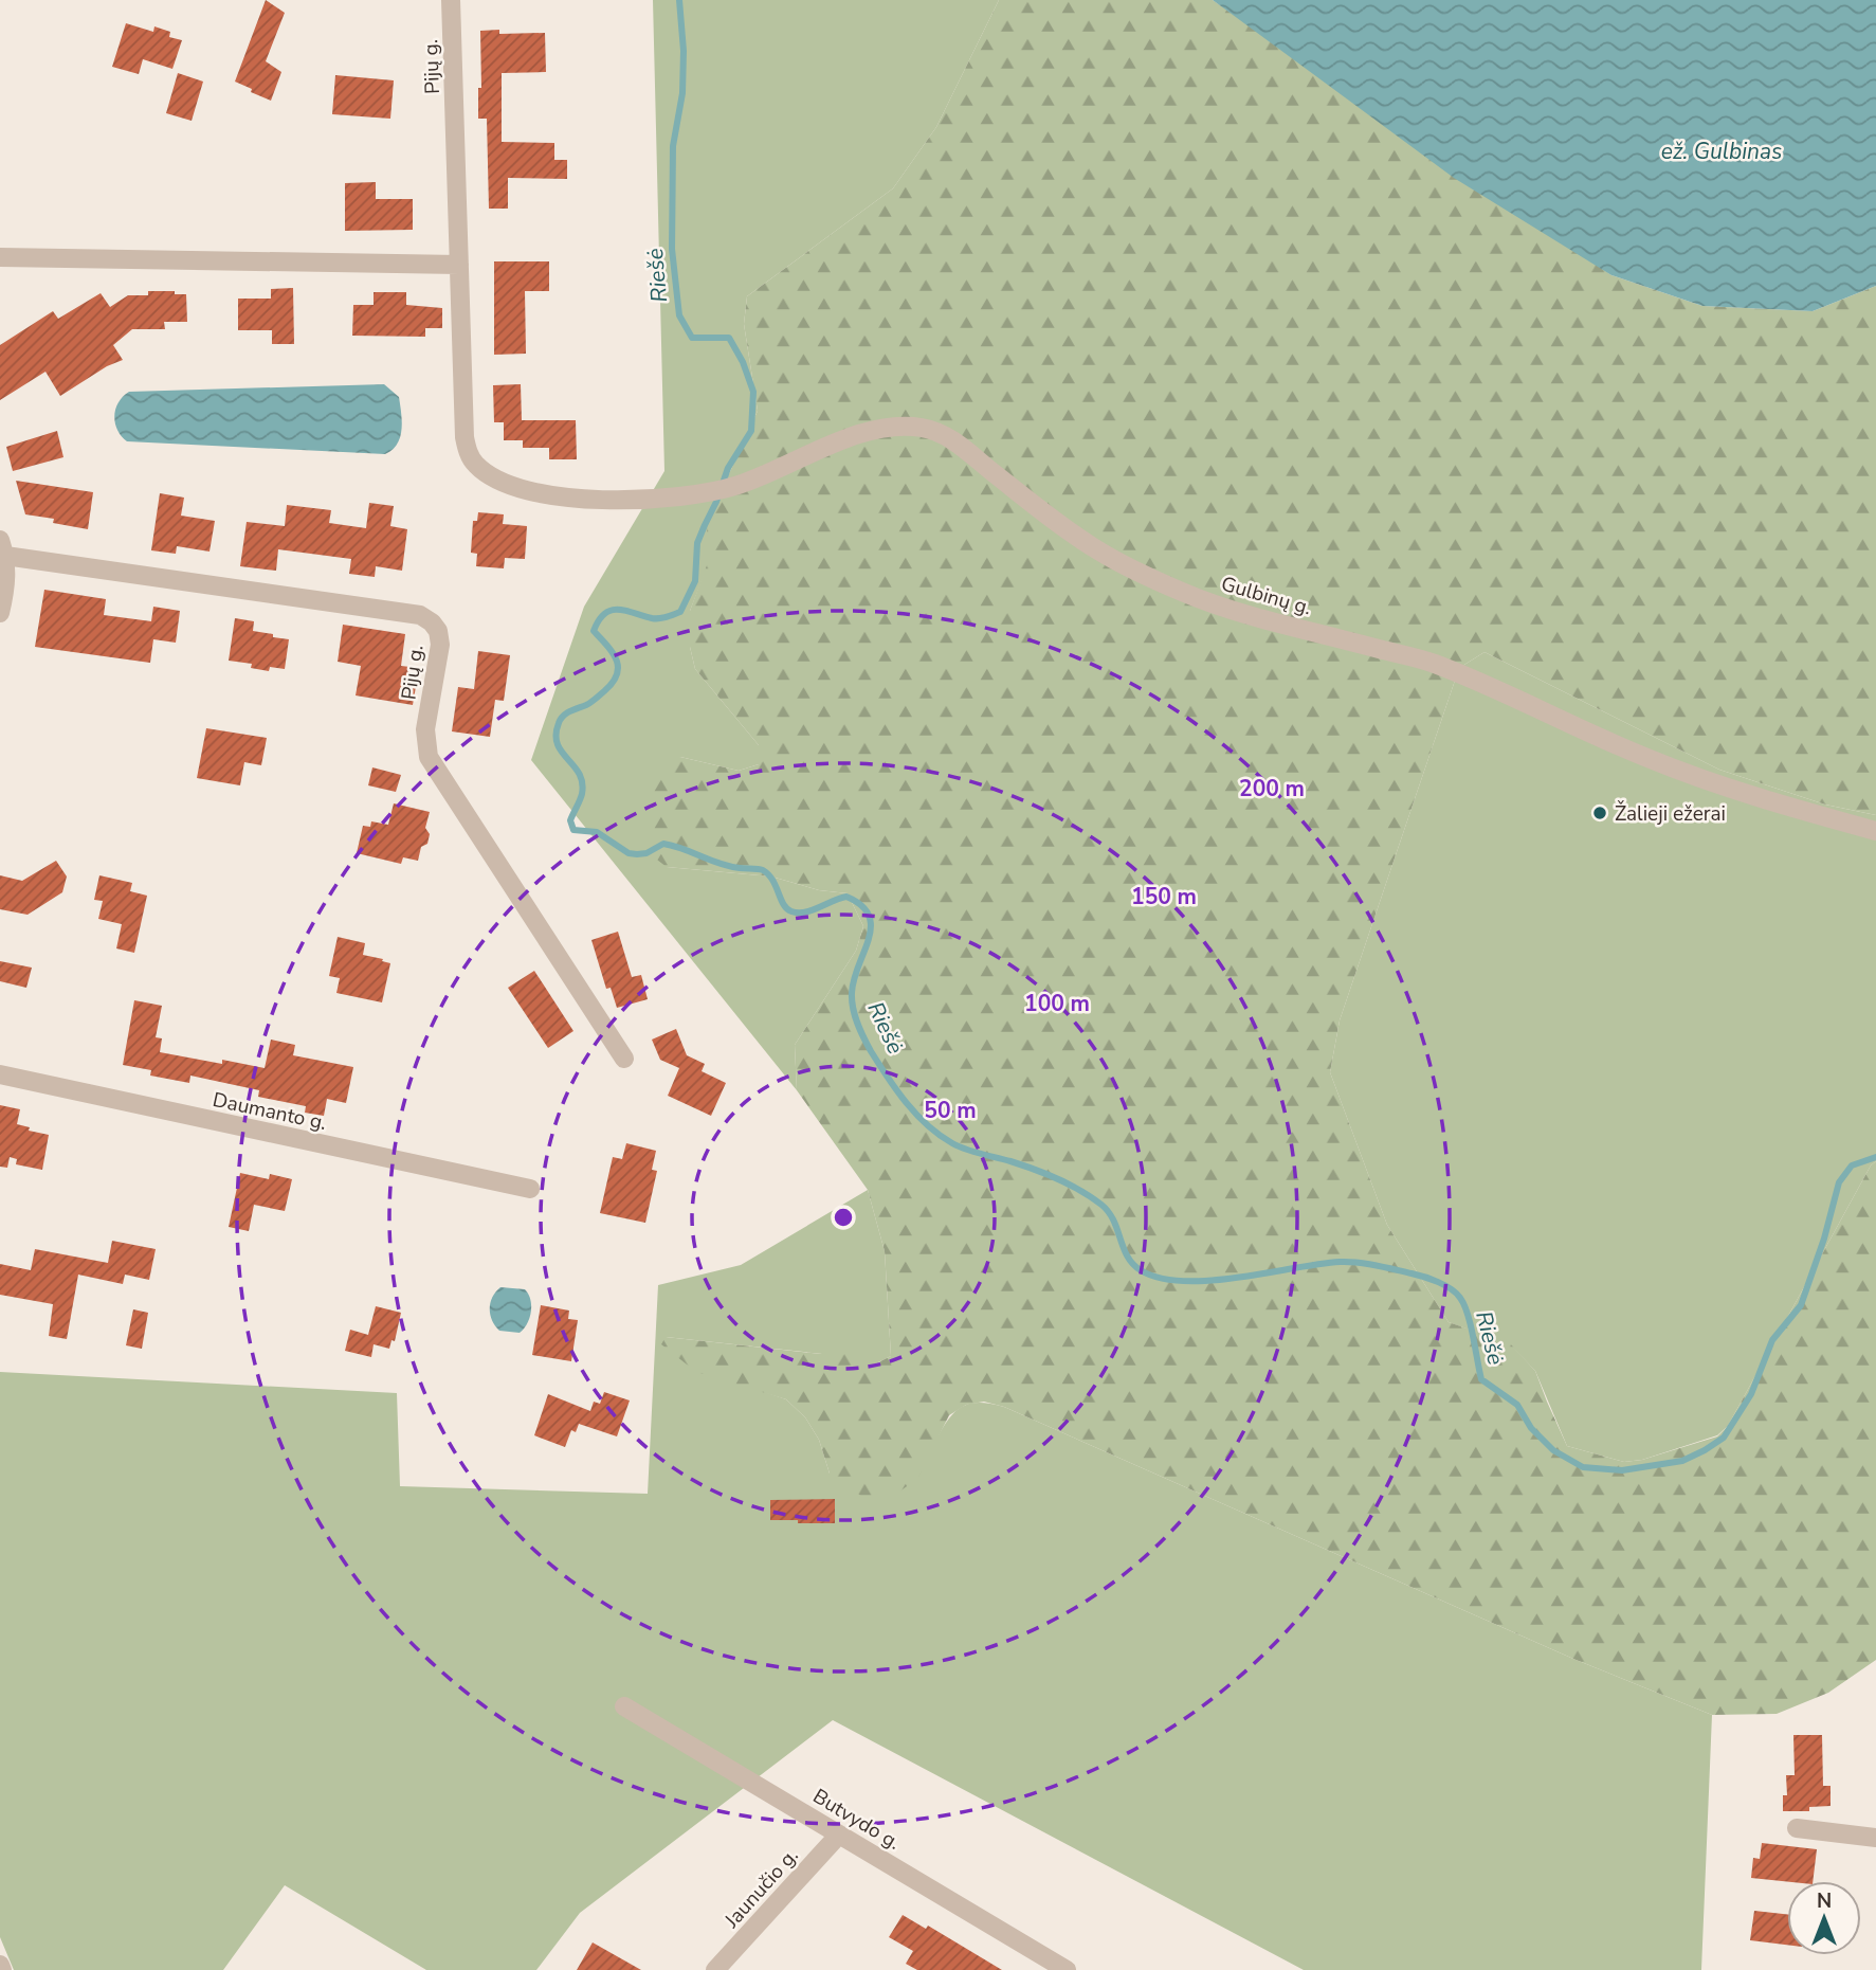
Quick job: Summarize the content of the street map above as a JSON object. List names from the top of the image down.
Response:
{
  "streets": {
    "street": [
      "Pijų g.",
      "Gulbinų g.",
      "Daumanto g.",
      "Butvydo g.",
      "Jaunučio g."
    ]
  },
  "crossings": [
    ["Pijų g.", "Gulbinų g."],
    ["Butvydo g.", "Jaunučio g."]
  ],
  "water": ["ež. Gulbinas", "Riešė"],
  "places": ["Žalieji ežerai"],
  "north": "top",
  "rings": [
    "200 m",
    "150 m",
    "100 m",
    "50 m"
  ]
}
